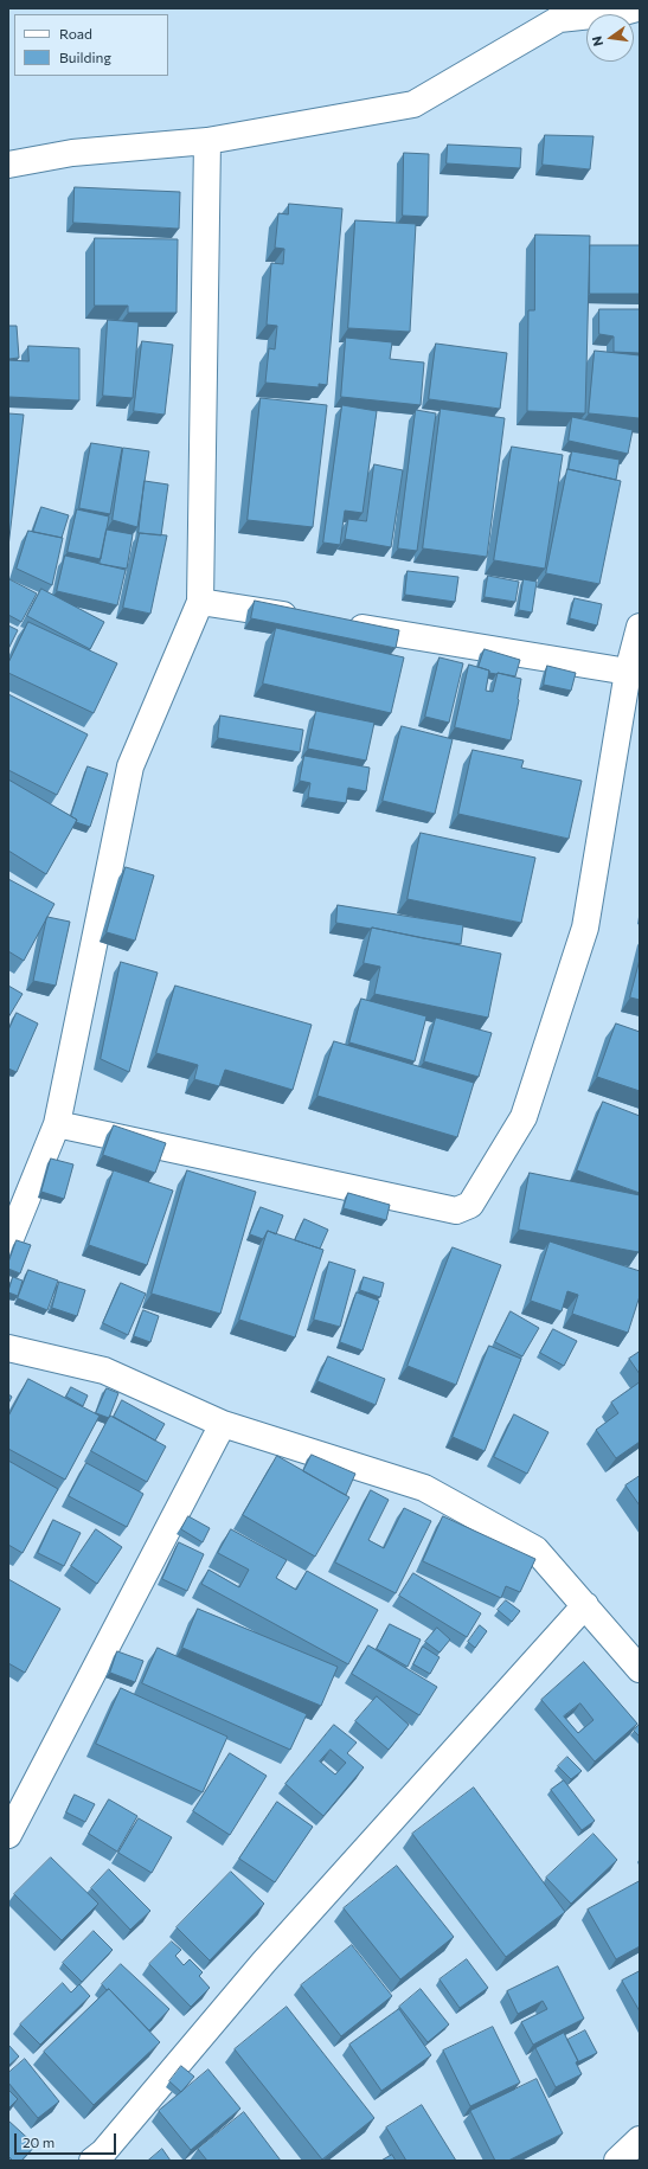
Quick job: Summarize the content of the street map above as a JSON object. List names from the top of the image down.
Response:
{
  "legend": ["Road", "Building"],
  "scale_bar": "20 m",
  "north": "left"
}
